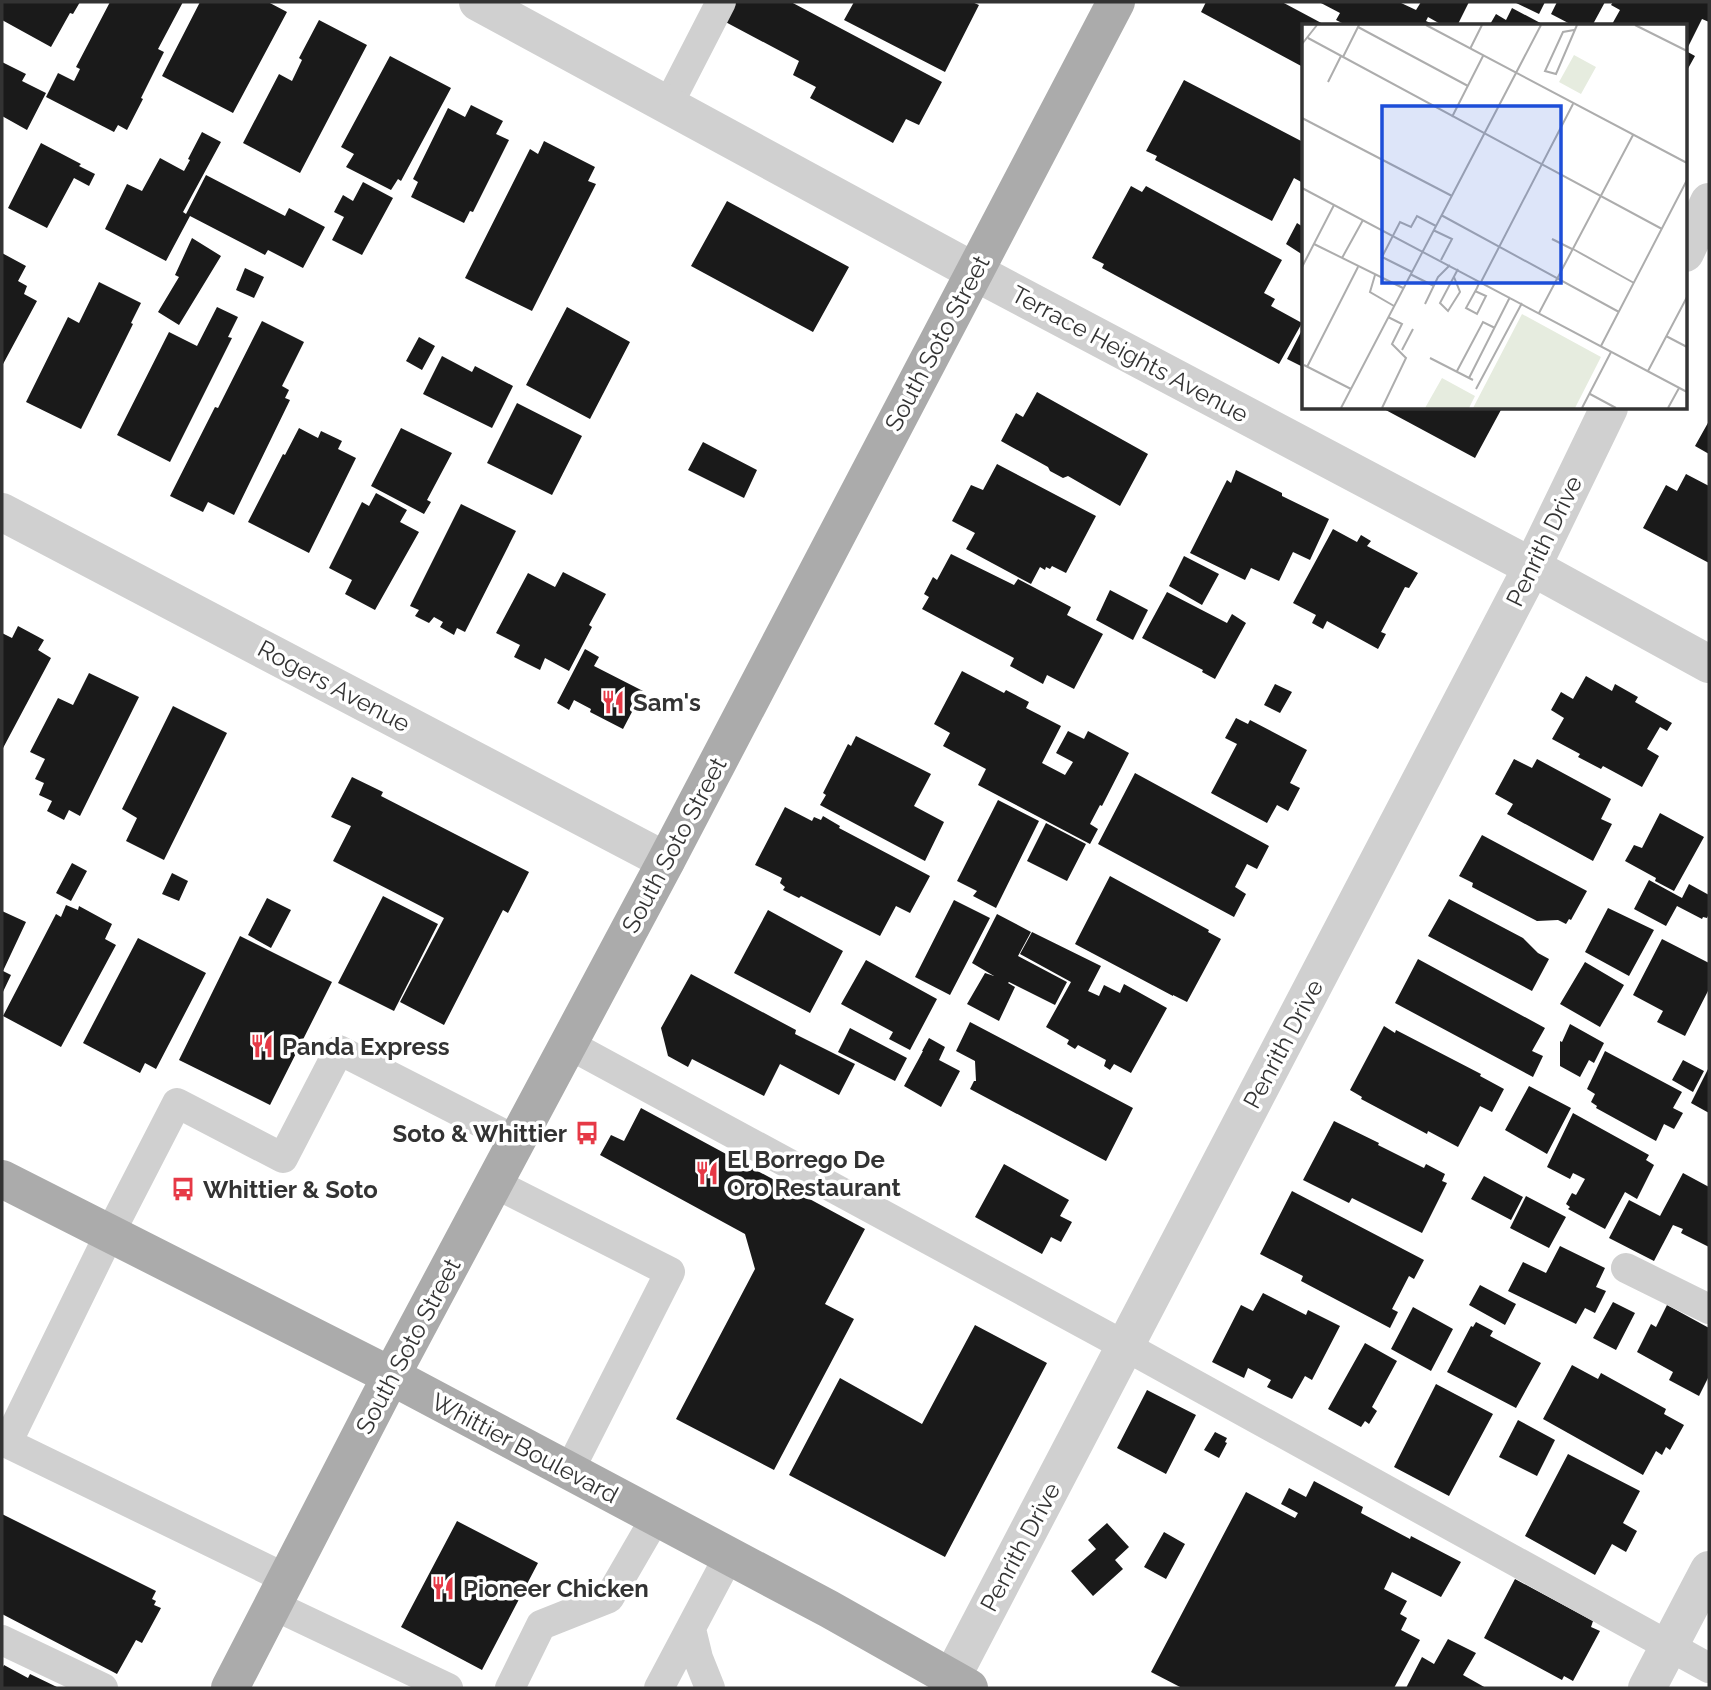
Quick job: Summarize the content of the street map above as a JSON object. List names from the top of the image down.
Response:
{
  "streets": {
    "main road": ["South Soto Street", "Whittier Boulevard"],
    "street": ["Terrace Heights Avenue", "Penrith Drive", "Rogers Avenue"]
  },
  "crossings": [
    ["South Soto Street", "Terrace Heights Avenue"],
    ["South Soto Street", "Rogers Avenue"],
    ["South Soto Street", "Whittier Boulevard"],
    ["Terrace Heights Avenue", "Penrith Drive"],
    ["Penrith Drive", "Whittier Boulevard"]
  ],
  "places": {
    "restaurant": [
      "Sam's",
      "Panda Express",
      "El Borrego De Oro Restaurant",
      "Pioneer Chicken"
    ],
    "bus stop": ["Soto & Whittier", "Whittier & Soto"]
  }
}
